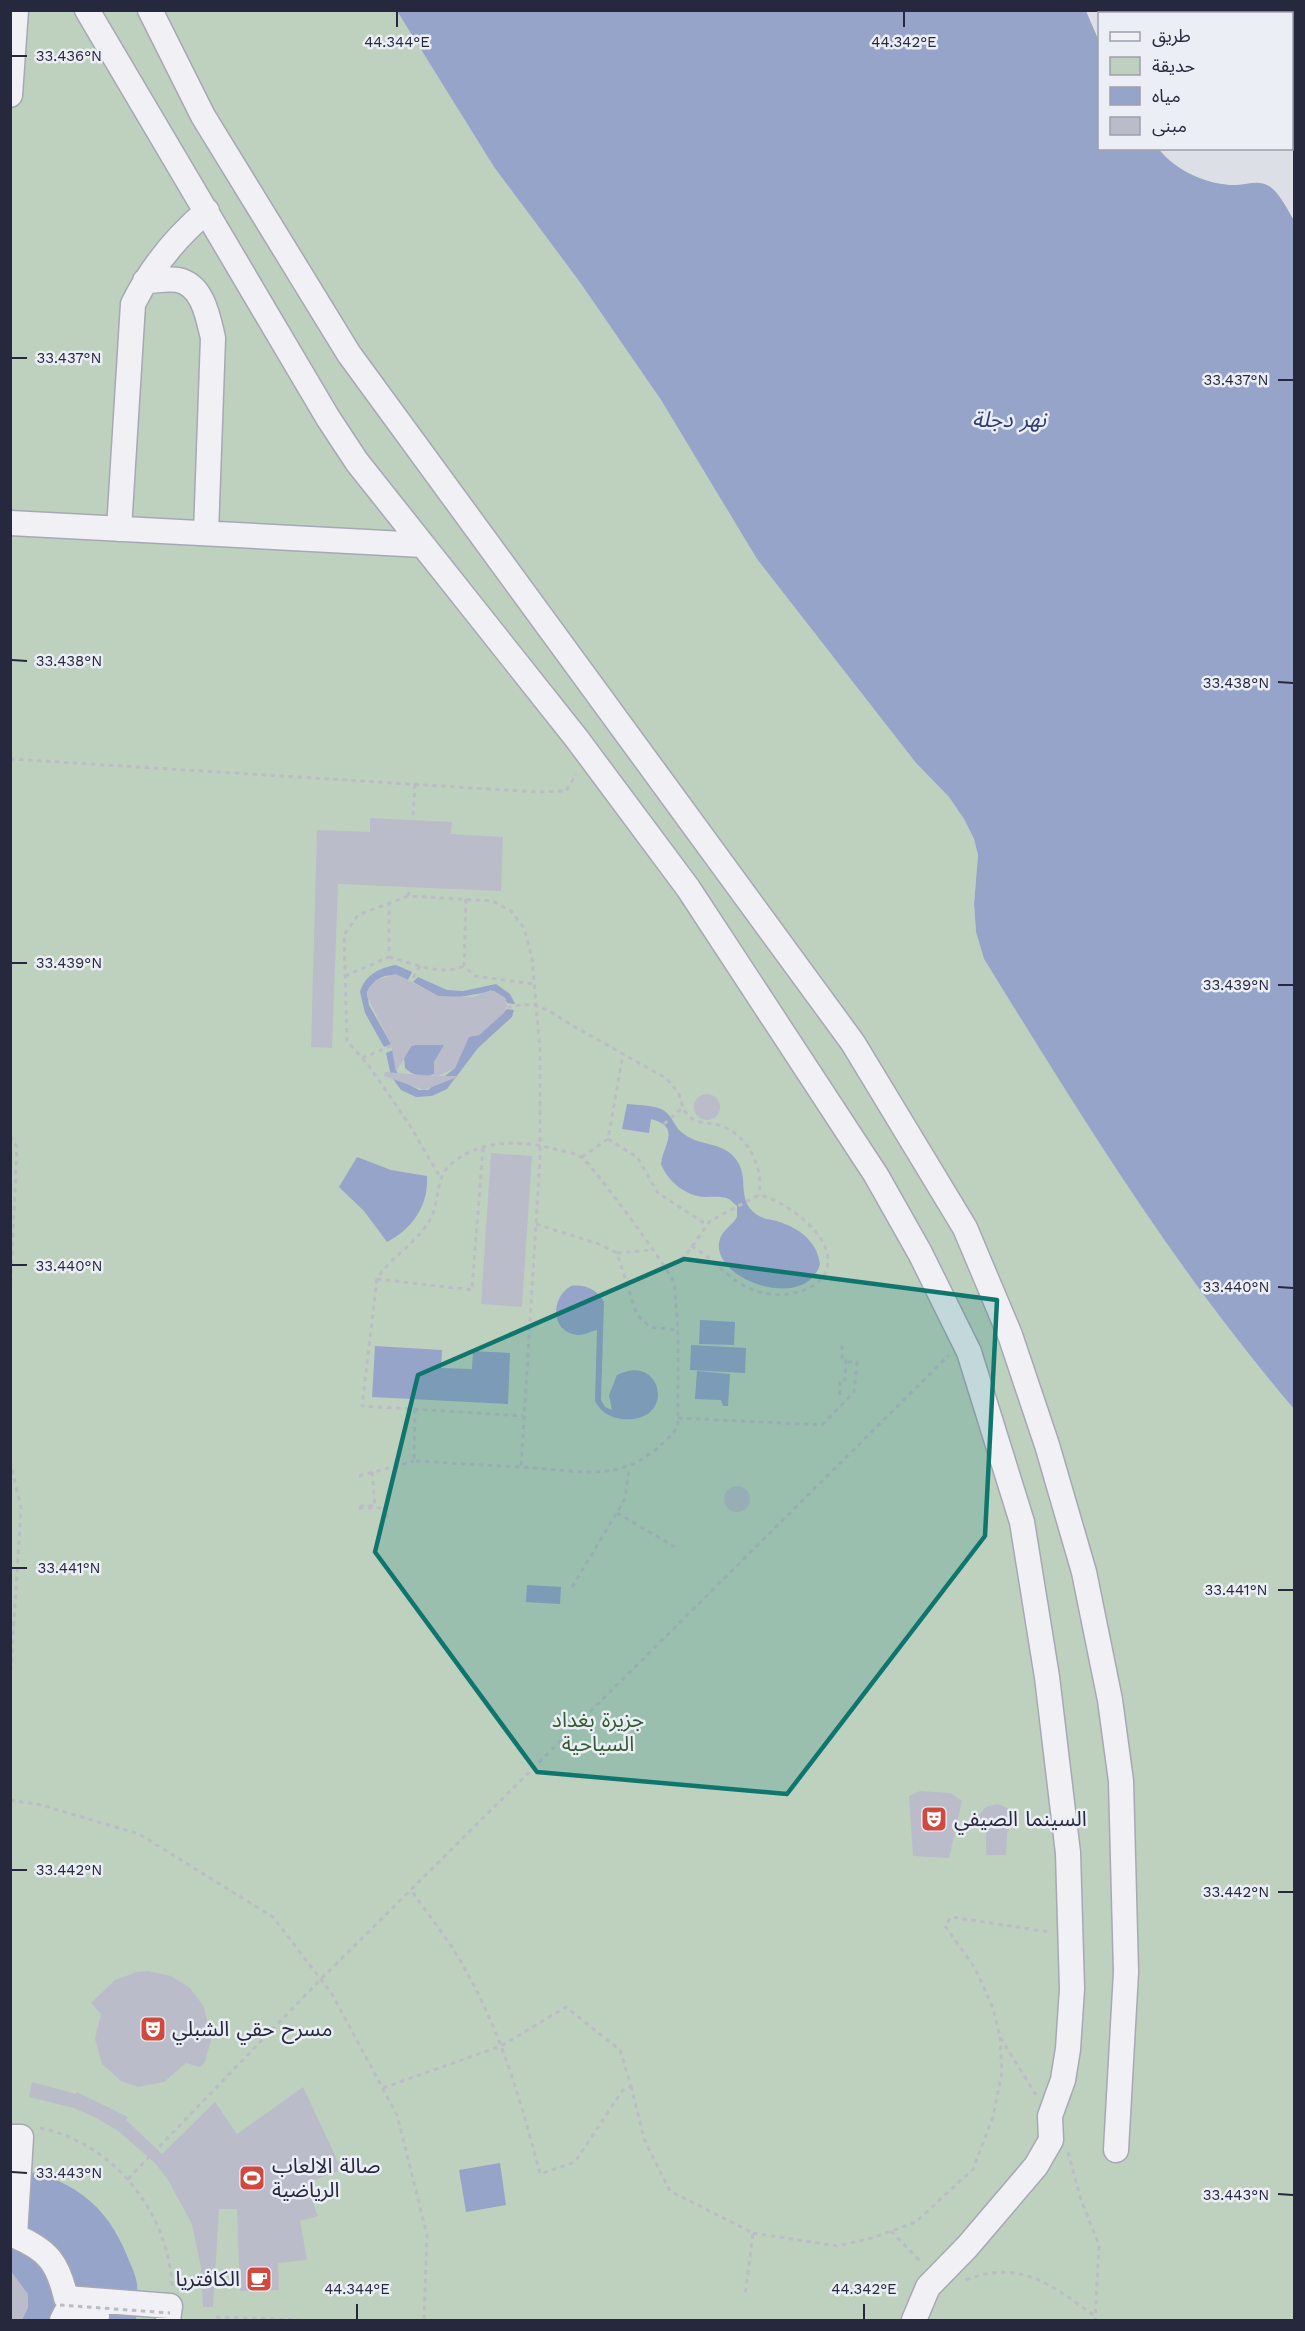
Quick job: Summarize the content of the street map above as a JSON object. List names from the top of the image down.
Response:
{
  "water": ["نهر دجلة"],
  "parks": ["جزيرة بغداد السياحية"],
  "places": {
    "theatre": ["السينما الصيفي", "مسرح حقي الشبلي"],
    "sports": ["صالة الالعاب الرياضية"],
    "cafe": ["الكافتريا"]
  },
  "legend": [
    "طريق",
    "حديقة",
    "مياه",
    "مبنى"
  ],
  "coordinates": [
    "44.344°E",
    "44.342°E",
    "33.436°N",
    "33.437°N",
    "33.438°N",
    "33.439°N",
    "33.440°N",
    "33.441°N",
    "33.442°N",
    "33.443°N"
  ]
}
